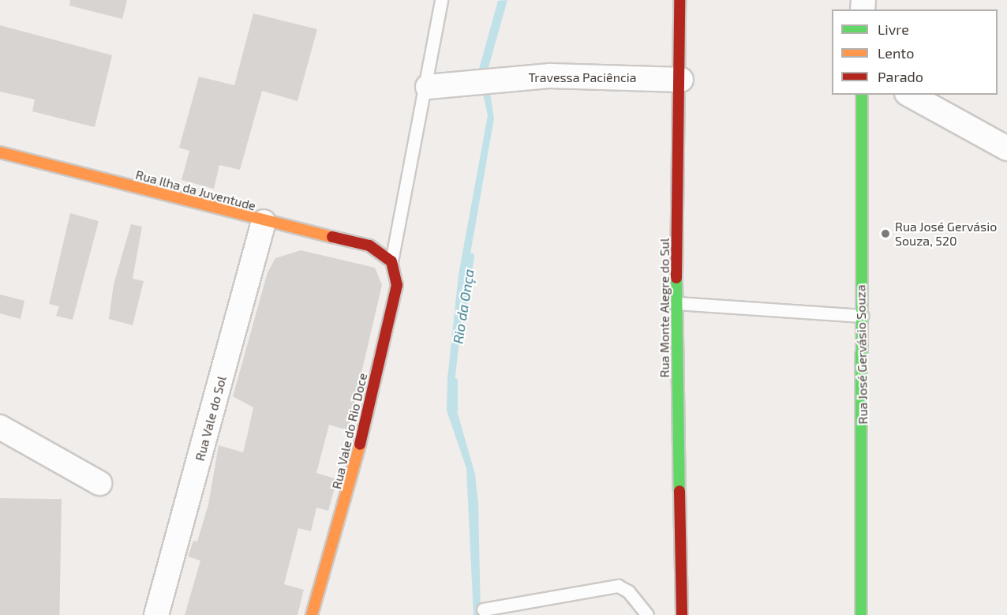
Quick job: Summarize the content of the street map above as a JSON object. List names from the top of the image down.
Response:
{
  "streets": {
    "street": [
      "Travessa Paciência",
      "Rua Ilha da Juventude",
      "Rua Monte Alegre do Sul",
      "Rua José Gervásio Souza",
      "Rua Vale do Sol",
      "Rua Vale do Rio Doce"
    ]
  },
  "crossings": [
    ["Travessa Paciência", "Rua Monte Alegre do Sul"],
    ["Rua Ilha da Juventude", "Rua Vale do Sol"],
    ["Rua Ilha da Juventude", "Rua Vale do Rio Doce"]
  ],
  "water": ["Rio da Onça"],
  "places": ["Rua José Gervásio Souza, 520"],
  "legend": ["Livre", "Lento", "Parado"]
}
